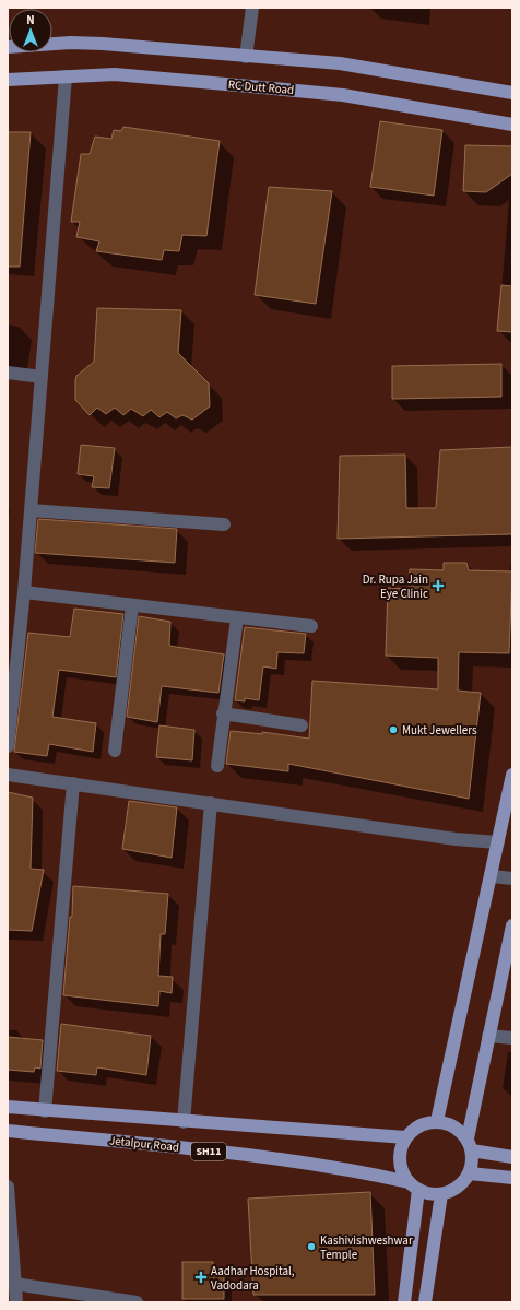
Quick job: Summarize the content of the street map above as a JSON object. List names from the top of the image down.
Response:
{
  "streets": {
    "main road": ["RC Dutt Road", "Jetalpur Road", "SH11"]
  },
  "places": {
    "health": ["Dr. Rupa Jain Eye Clinic", "Aadhar Hospital, Vadodara"],
    "other": ["Mukt Jewellers", "Kashivishweshwar Temple"]
  },
  "north": "top"
}
